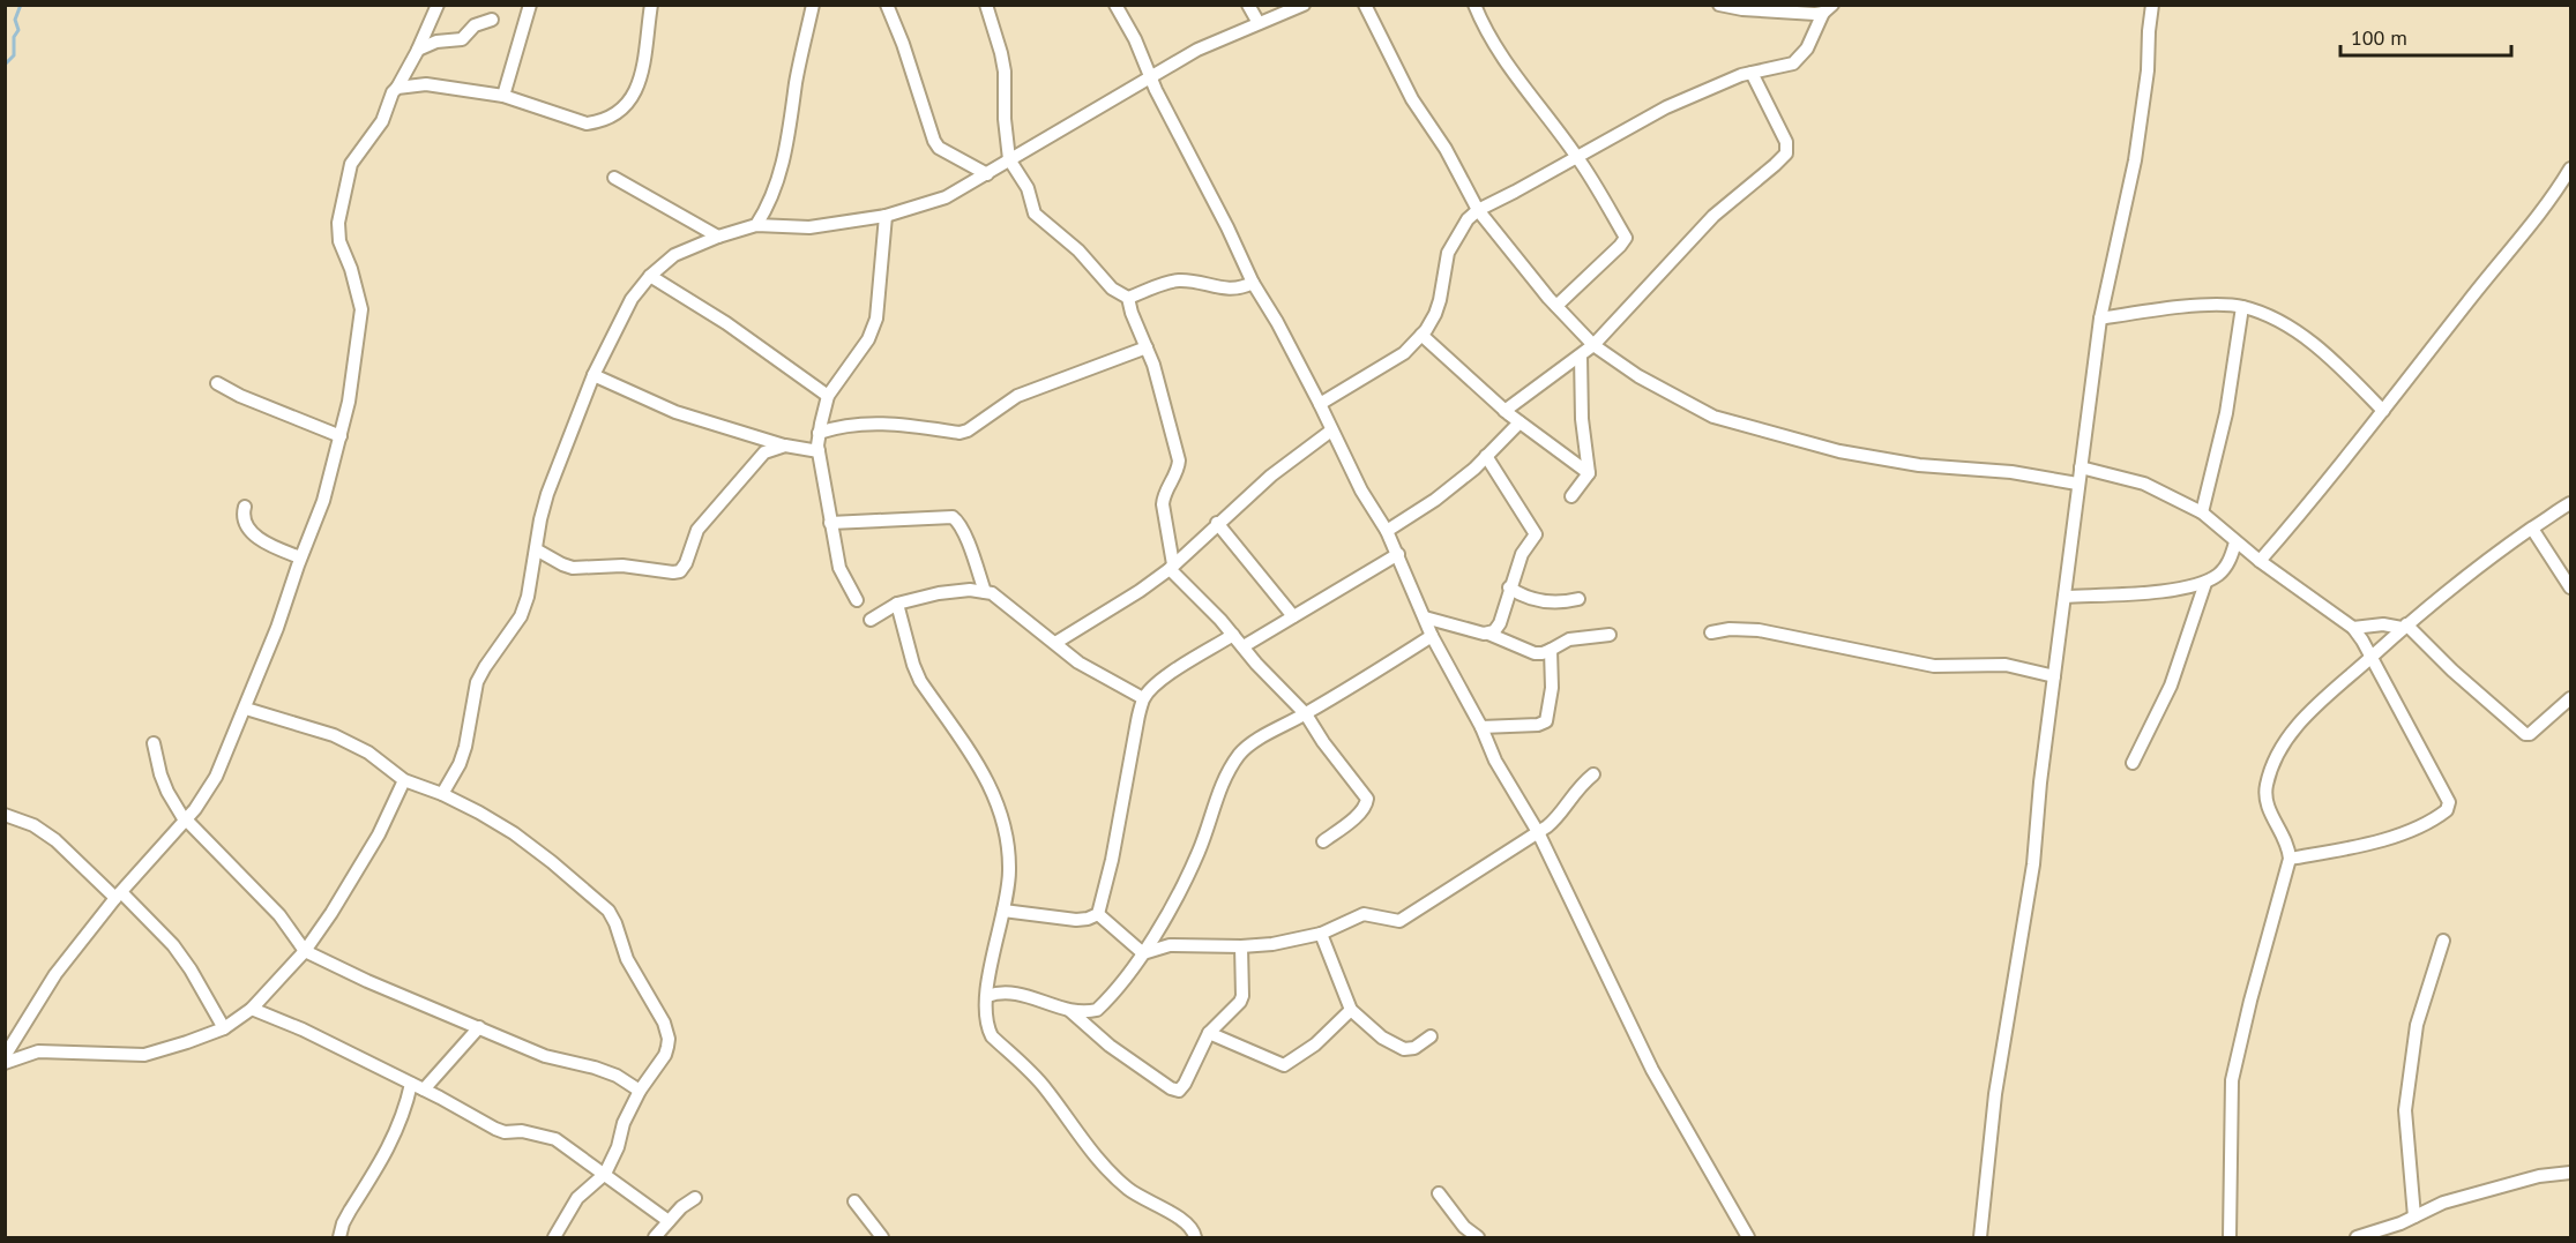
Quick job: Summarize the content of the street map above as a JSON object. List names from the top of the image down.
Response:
{
  "scale_bar": "100 m"
}
